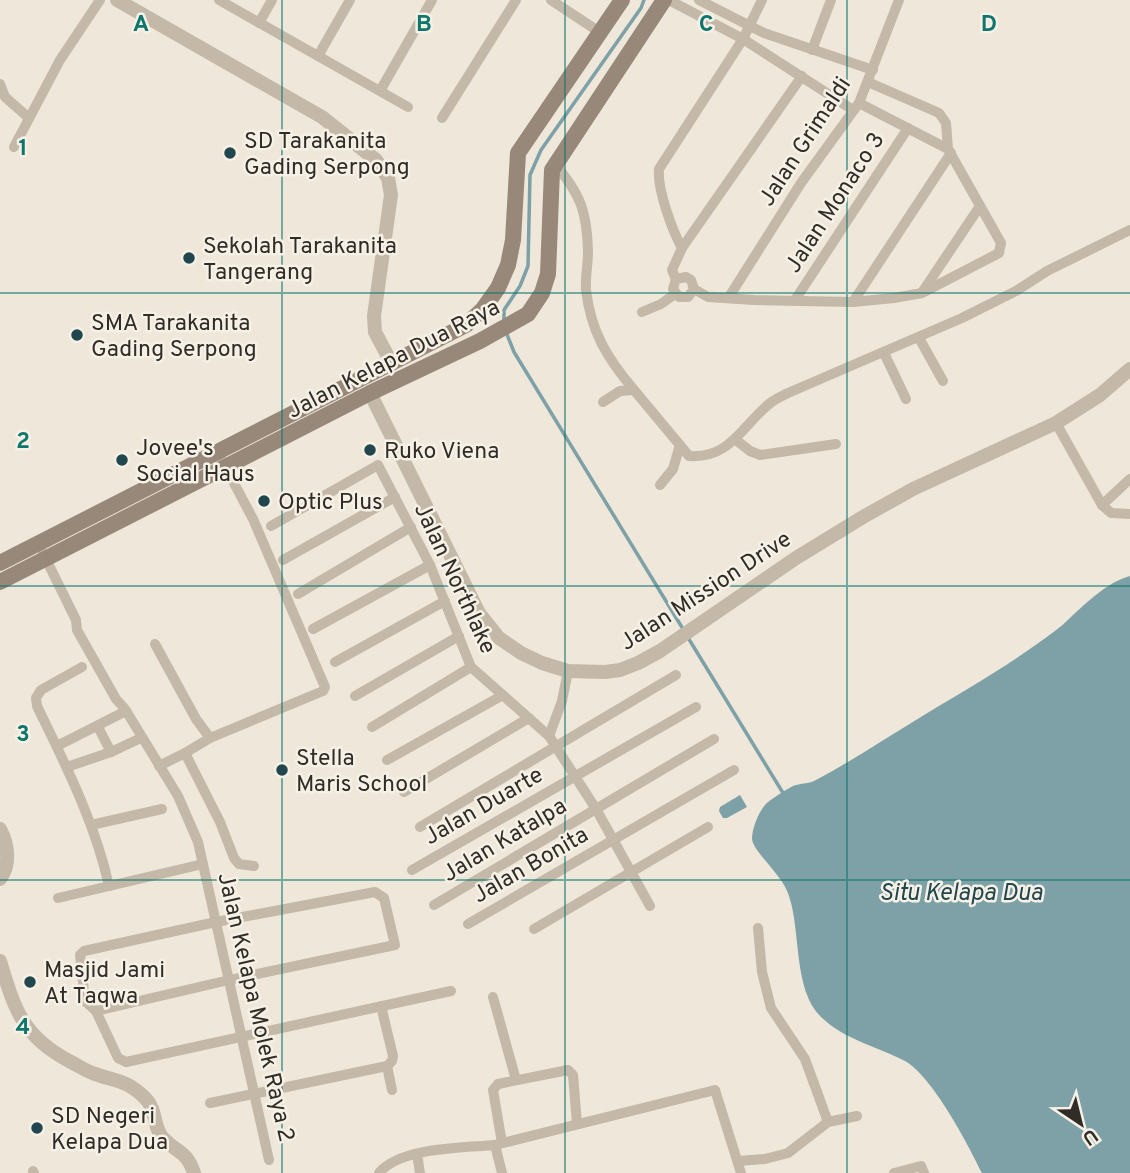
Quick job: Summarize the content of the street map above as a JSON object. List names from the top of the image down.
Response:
{
  "streets": {
    "main road": ["Jalan Kelapa Dua Raya"],
    "street": [
      "Jalan Grimaldi",
      "Jalan Monaco 3",
      "Jalan Northlake",
      "Jalan Mission Drive",
      "Jalan Duarte",
      "Jalan Katalpa",
      "Jalan Bonita",
      "Jalan Kelapa Molek Raya 2"
    ]
  },
  "crossings": [
    ["Jalan Kelapa Dua Raya", "Jalan Mission Drive"],
    ["Jalan Kelapa Dua Raya", "Jalan Kelapa Molek Raya 2"],
    ["Jalan Northlake", "Jalan Duarte"],
    ["Jalan Northlake", "Jalan Katalpa"],
    ["Jalan Northlake", "Jalan Bonita"]
  ],
  "water": ["Situ Kelapa Dua"],
  "places": [
    "SD Tarakanita Gading Serpong",
    "Sekolah Tarakanita Tangerang",
    "SMA Tarakanita Gading Serpong",
    "Ruko Viena",
    "Jovee's Social Haus",
    "Optic Plus",
    "Stella Maris School",
    "Masjid Jami At Taqwa",
    "SD Negeri Kelapa Dua"
  ],
  "north": "bottom right",
  "grid": {
    "columns": [
      "A",
      "B",
      "C",
      "D"
    ],
    "rows": [
      "1",
      "2",
      "3",
      "4"
    ]
  }
}
